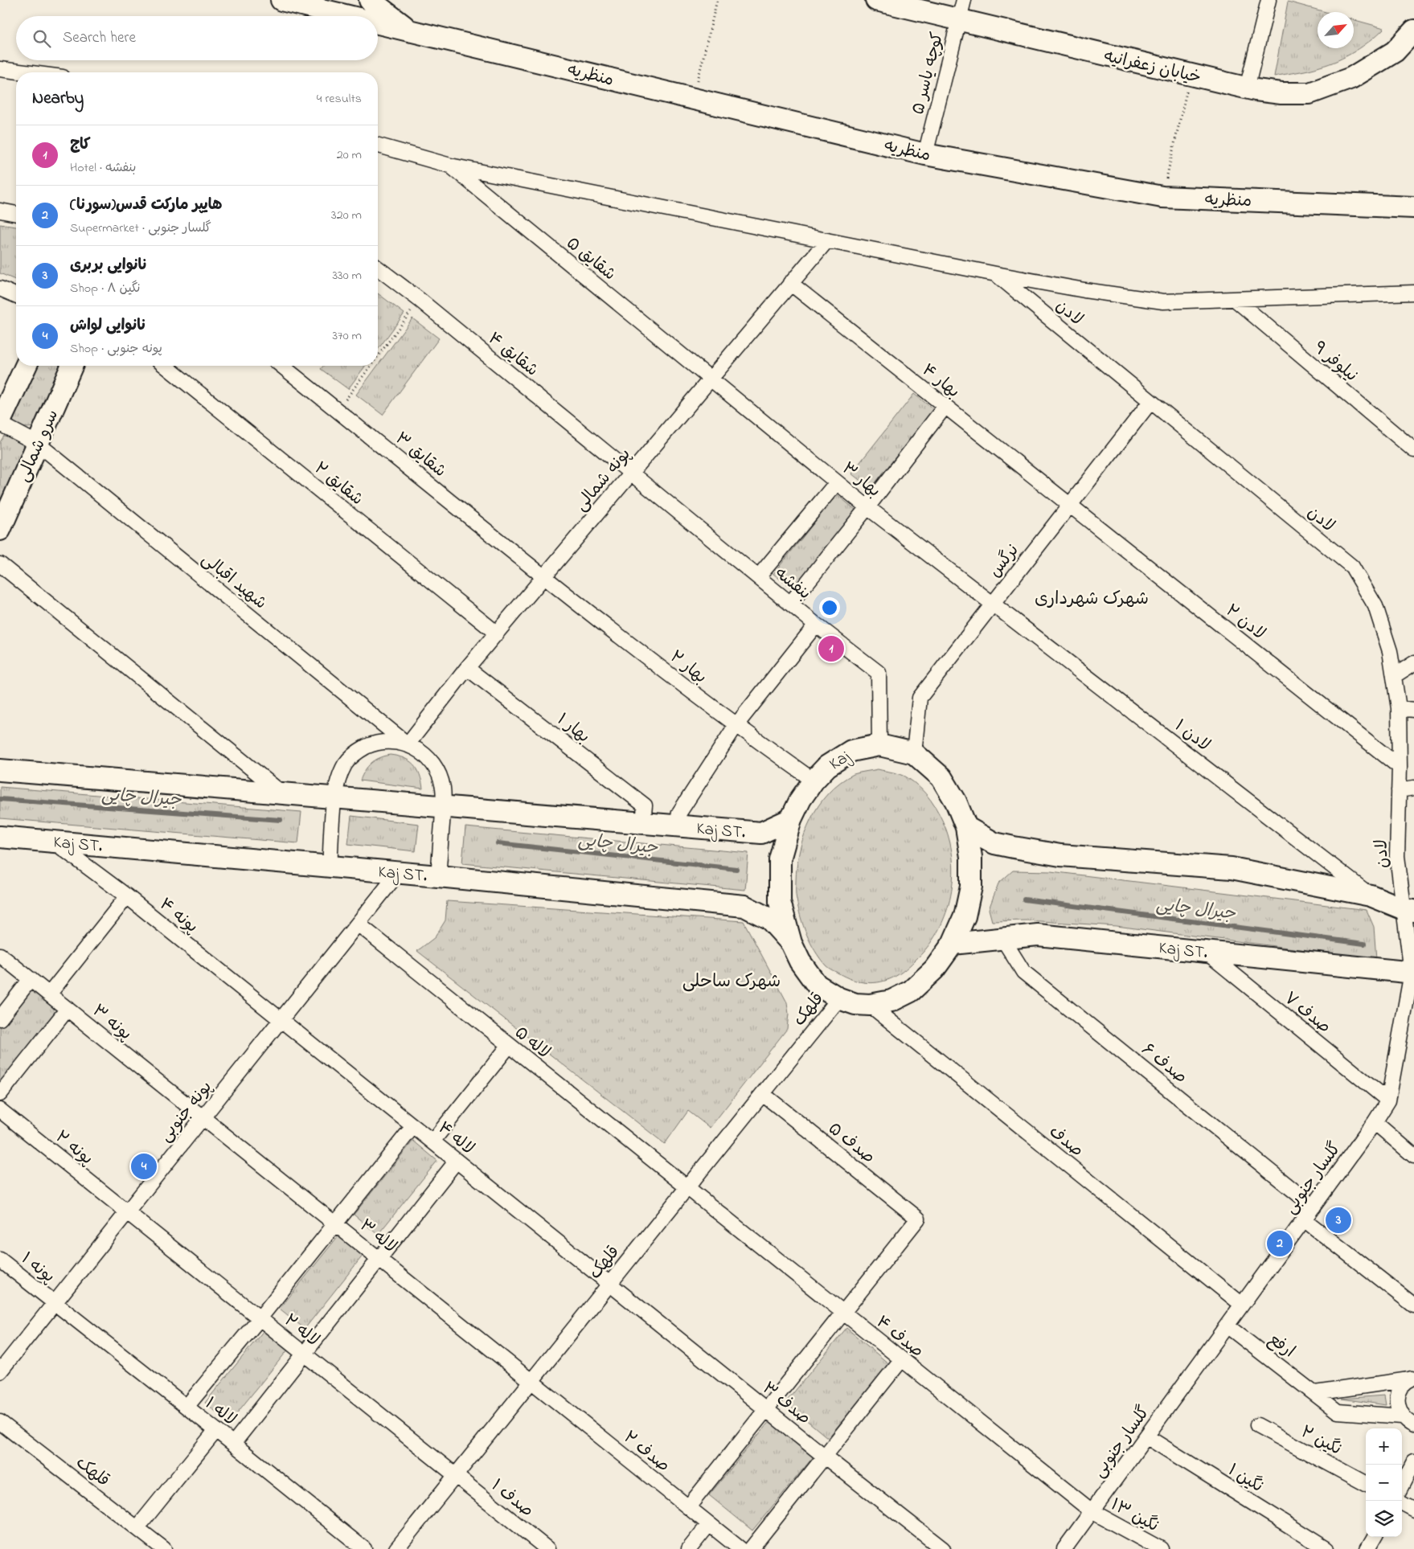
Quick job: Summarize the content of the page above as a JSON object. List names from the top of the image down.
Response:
{
  "streets": {
    "main road": [
      "خیابان زعفرانیه",
      "منظریه",
      "سرو شمالی",
      "Kaj",
      "Kaj ST."
    ],
    "street": [
      "کوچه یاسر ۵",
      "شقایق ۵",
      "لادن",
      "شقایق ۴",
      "نیلوفر ۹",
      "بهار ۴",
      "شقایق ۳",
      "پونه شمالی",
      "بهار ۳",
      "شقایق ۲",
      "نرگس",
      "شهید اقبالی",
      "بنفشه",
      "لادن ۲",
      "بهار ۲",
      "بهار ۱",
      "لادن ۱",
      "پونه ۴",
      "قلهک",
      "صدف ۷",
      "پونه ۳",
      "لاله ۵",
      "صدف ۶",
      "پونه جنوبی",
      "لاله ۴",
      "صدف",
      "صدف ۵",
      "پونه ۲",
      "گلسار جنوبی",
      "لاله ۳",
      "پونه ۱",
      "لاله ۲",
      "صدف ۴",
      "ارفع",
      "صدف ۳",
      "لاله ۱",
      "نگین ۲",
      "صدف ۲",
      "نگین ۱",
      "صدف ۱",
      "نگین ۱۳"
    ]
  },
  "crossings": [
    ["خیابان زعفرانیه", "کوچه یاسر ۵"],
    ["کوچه یاسر ۵", "منظریه"],
    ["شقایق ۵", "پونه شمالی"],
    ["شقایق ۵", "بهار ۳"],
    ["لادن", "نرگس"],
    ["لادن", "لادن ۲"],
    ["لادن", "گلسار جنوبی"],
    ["شقایق ۴", "پونه شمالی"],
    ["شقایق ۴", "بنفشه"],
    ["بهار ۴", "پونه شمالی"],
    ["بهار ۴", "نرگس"],
    ["بهار ۴", "لادن ۲"],
    ["سرو شمالی", "شهید اقبالی"],
    ["شقایق ۳", "پونه شمالی"],
    ["شقایق ۳", "بهار ۲"],
    ["پونه شمالی", "بهار ۳"],
    ["پونه شمالی", "شقایق ۲"],
    ["پونه شمالی", "شهید اقبالی"],
    ["پونه شمالی", "بنفشه"],
    ["پونه شمالی", "بهار ۲"],
    ["پونه شمالی", "بهار ۱"],
    ["بهار ۳", "نرگس"],
    ["بهار ۳", "لادن ۱"],
    ["نرگس", "لادن ۲"],
    ["نرگس", "لادن ۱"],
    ["نرگس", "Kaj"],
    ["شهید اقبالی", "Kaj ST."],
    ["بنفشه", "Kaj"],
    ["بهار ۲", "Kaj"],
    ["بهار ۱", "Kaj ST."],
    ["Kaj", "Kaj ST."],
    ["Kaj", "قلهک"],
    ["Kaj", "صدف"],
    ["Kaj ST.", "پونه ۴"],
    ["Kaj ST.", "صدف ۷"],
    ["Kaj ST.", "صدف ۶"],
    ["Kaj ST.", "پونه جنوبی"],
    ["Kaj ST.", "گلسار جنوبی"],
    ["پونه ۴", "پونه جنوبی"],
    ["پونه ۴", "لاله ۴"],
    ["قلهک", "لاله ۵"],
    ["قلهک", "لاله ۴"],
    ["قلهک", "صدف ۵"],
    ["قلهک", "لاله ۳"],
    ["قلهک", "لاله ۲"],
    ["قلهک", "صدف ۴"],
    ["قلهک", "صدف ۳"],
    ["قلهک", "صدف ۲"],
    ["قلهک", "صدف ۱"],
    ["صدف ۷", "گلسار جنوبی"],
    ["پونه ۳", "پونه جنوبی"],
    ["پونه ۳", "لاله ۳"],
    ["لاله ۵", "پونه جنوبی"],
    ["لاله ۵", "صدف ۴"],
    ["صدف ۶", "گلسار جنوبی"],
    ["پونه جنوبی", "لاله ۴"],
    ["پونه جنوبی", "پونه ۲"],
    ["پونه جنوبی", "لاله ۳"],
    ["پونه جنوبی", "پونه ۱"],
    ["پونه جنوبی", "لاله ۲"],
    ["پونه جنوبی", "لاله ۱"],
    ["لاله ۴", "صدف ۳"],
    ["صدف", "گلسار جنوبی"],
    ["صدف ۵", "صدف ۴"],
    ["پونه ۲", "لاله ۲"],
    ["گلسار جنوبی", "صدف ۴"],
    ["گلسار جنوبی", "ارفع"],
    ["گلسار جنوبی", "نگین ۱"],
    ["گلسار جنوبی", "نگین ۱۳"],
    ["لاله ۳", "صدف ۲"],
    ["پونه ۱", "لاله ۱"],
    ["لاله ۲", "صدف ۱"],
    ["صدف ۴", "نگین ۱۳"]
  ],
  "districts": ["شهرک شهرداری", "شهرک ساحلی"],
  "water": ["جیرال چایی"],
  "north": "top right",
  "page": {
    "search": "Search here",
    "heading": ["Nearby", "4 results"],
    "list": [
      {
        "mark": "1",
        "name": "کاج",
        "note": "Hotel · بنفشه",
        "value": "20 m"
      },
      {
        "mark": "2",
        "name": "هایپر مارکت قدس(سورنا)",
        "note": "Supermarket · گلسار جنوبی",
        "value": "320 m"
      },
      {
        "mark": "3",
        "name": "نانوایی بربری",
        "note": "Shop · نگین ۸",
        "value": "330 m"
      },
      {
        "mark": "4",
        "name": "نانوایی لواش",
        "note": "Shop · پونه جنوبی",
        "value": "370 m"
      }
    ],
    "pins": [
      "1",
      "4",
      "3",
      "2"
    ],
    "map_buttons": ["+", "−"]
  }
}
